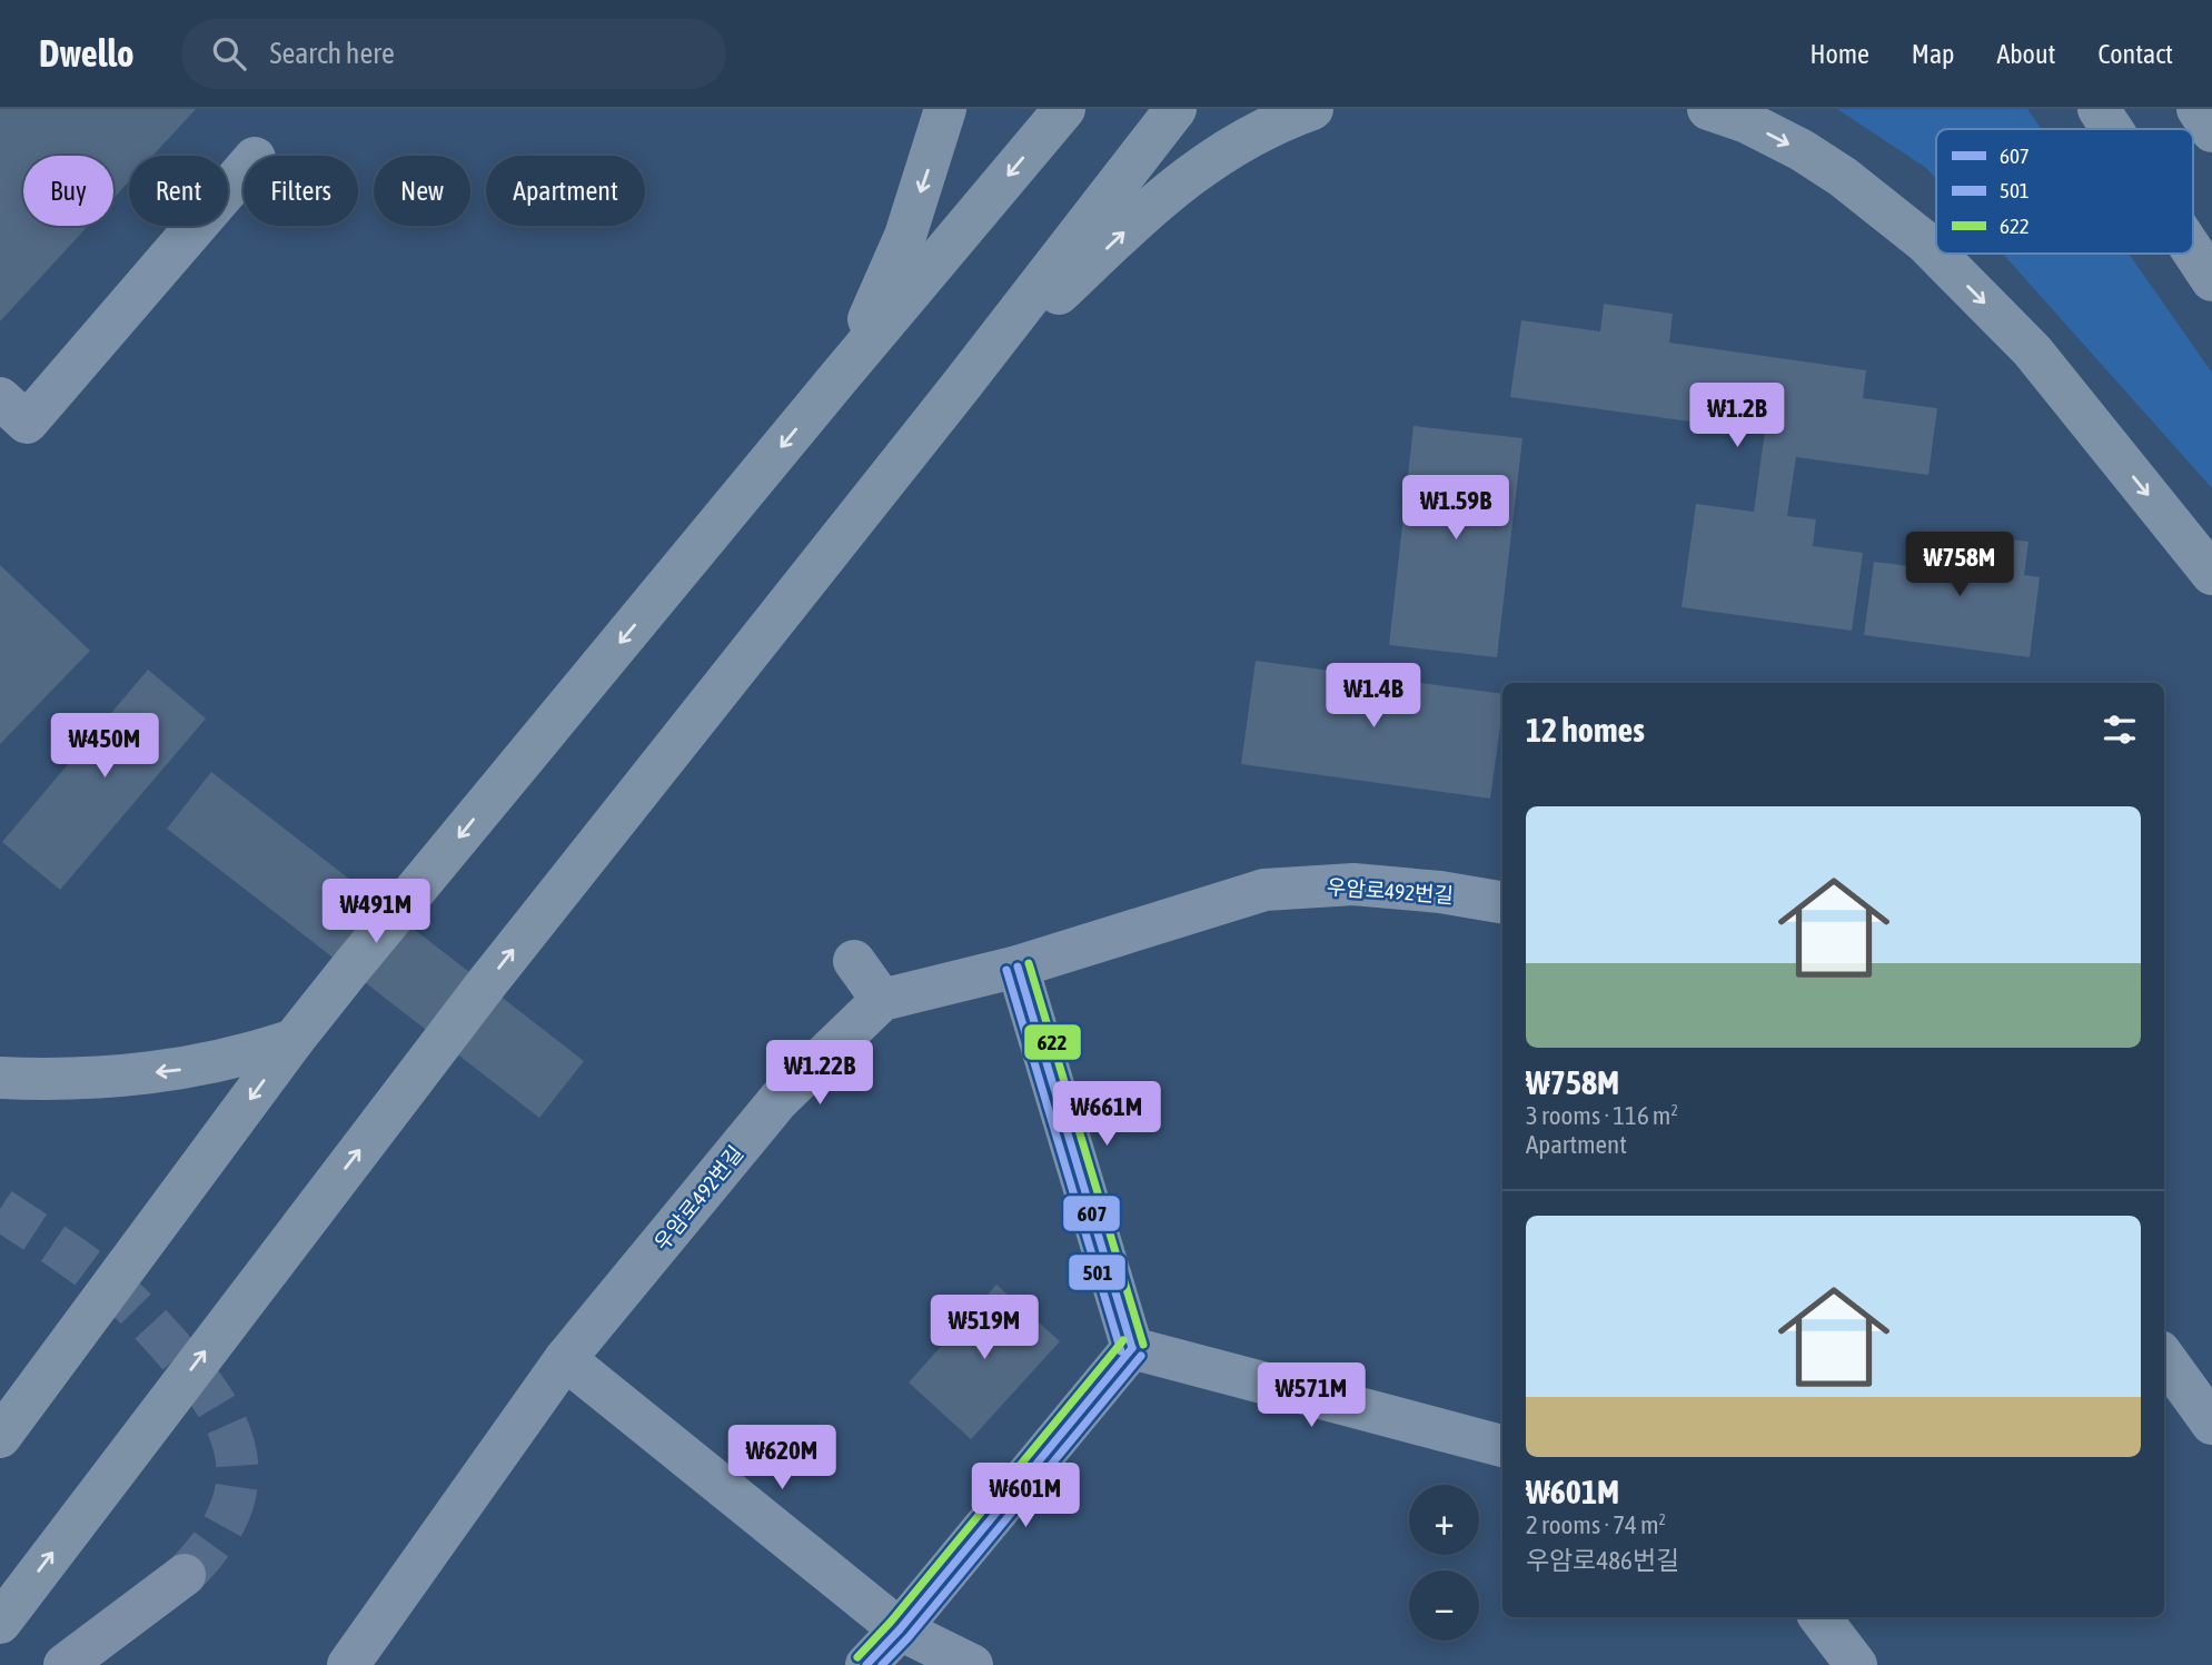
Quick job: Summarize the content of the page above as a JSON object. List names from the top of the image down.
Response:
{
  "streets": {
    "street": ["우암로492번길"]
  },
  "lines": ["transit line 622", "transit line 607", "transit line 501"],
  "legend": ["607", "501", "622"],
  "page": {
    "header": "Dwello",
    "search": "Search here",
    "nav": [
      "Home",
      "Map",
      "About",
      "Contact"
    ],
    "chip": [
      "Buy",
      "Rent",
      "Filters",
      "New",
      "Apartment"
    ],
    "price": [
      "₩1.2B",
      "₩1.59B",
      "₩758M",
      "₩1.4B",
      "₩450M",
      "₩491M",
      "₩1.22B",
      "₩661M",
      "₩519M",
      "₩571M",
      "₩620M",
      "₩601M"
    ],
    "heading": "12 homes",
    "list": [
      {
        "name": "₩758M",
        "note": "3 rooms · 116 m² · Apartment"
      },
      {
        "name": "₩601M",
        "note": "2 rooms · 74 m² · 우암로486번길"
      }
    ],
    "map_buttons": ["+", "−"]
  }
}
